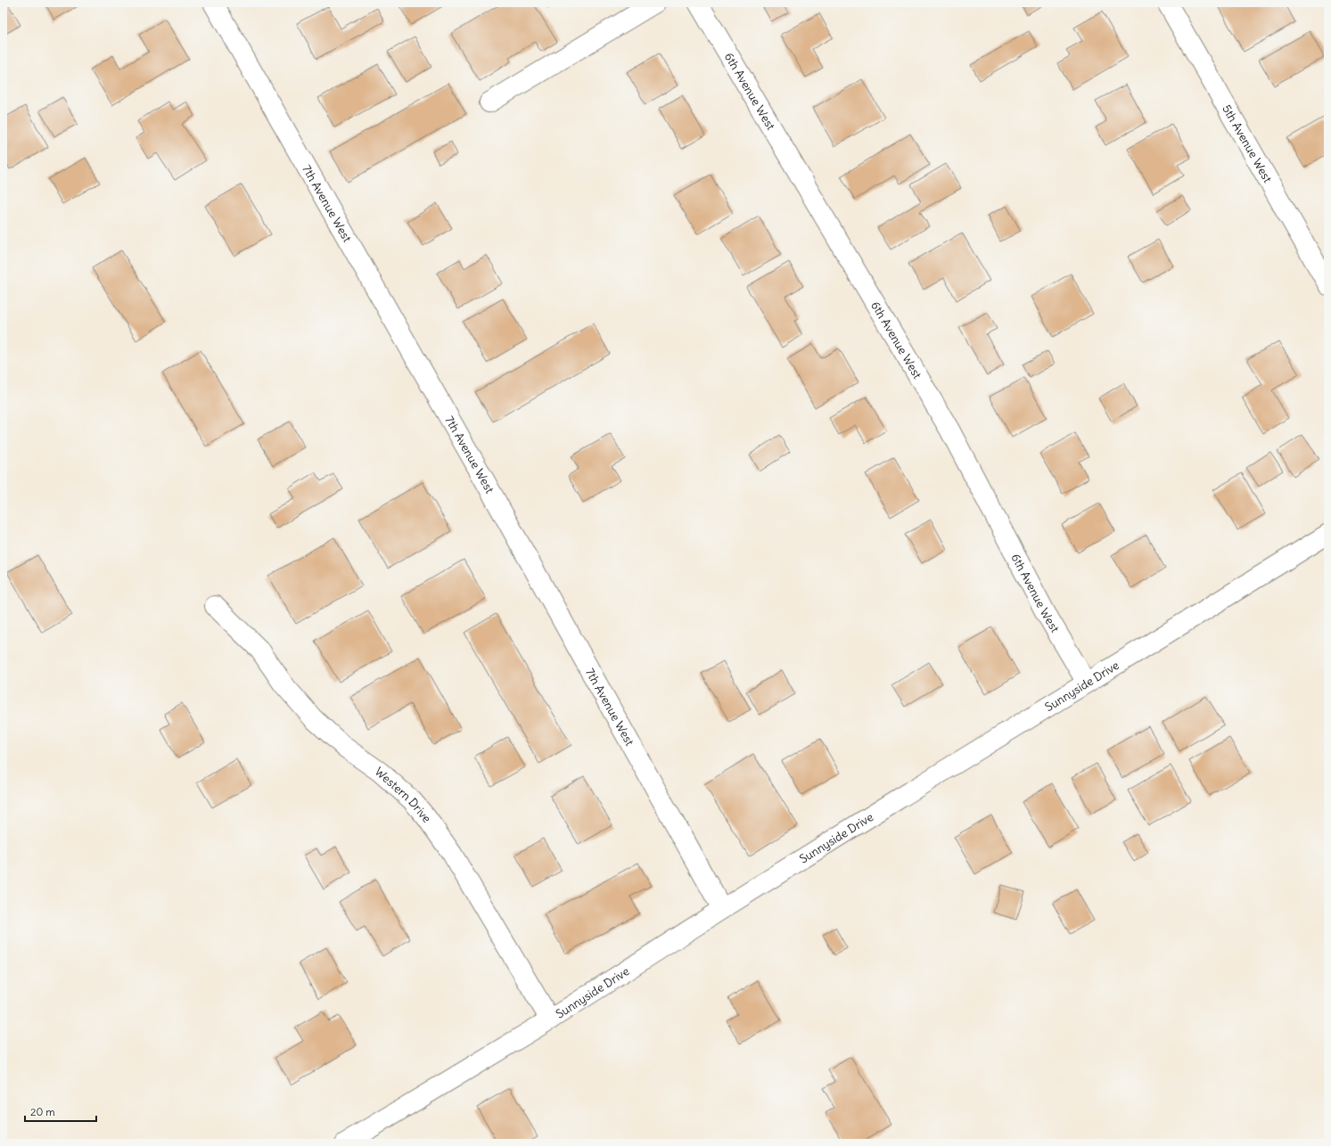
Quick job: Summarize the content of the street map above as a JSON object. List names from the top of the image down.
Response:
{
  "streets": {
    "street": [
      "6th Avenue West",
      "5th Avenue West",
      "7th Avenue West",
      "Sunnyside Drive",
      "Western Drive"
    ]
  },
  "crossings": [
    ["6th Avenue West", "Sunnyside Drive"],
    ["7th Avenue West", "Sunnyside Drive"],
    ["Sunnyside Drive", "Western Drive"]
  ],
  "scale_bar": "20 m"
}
